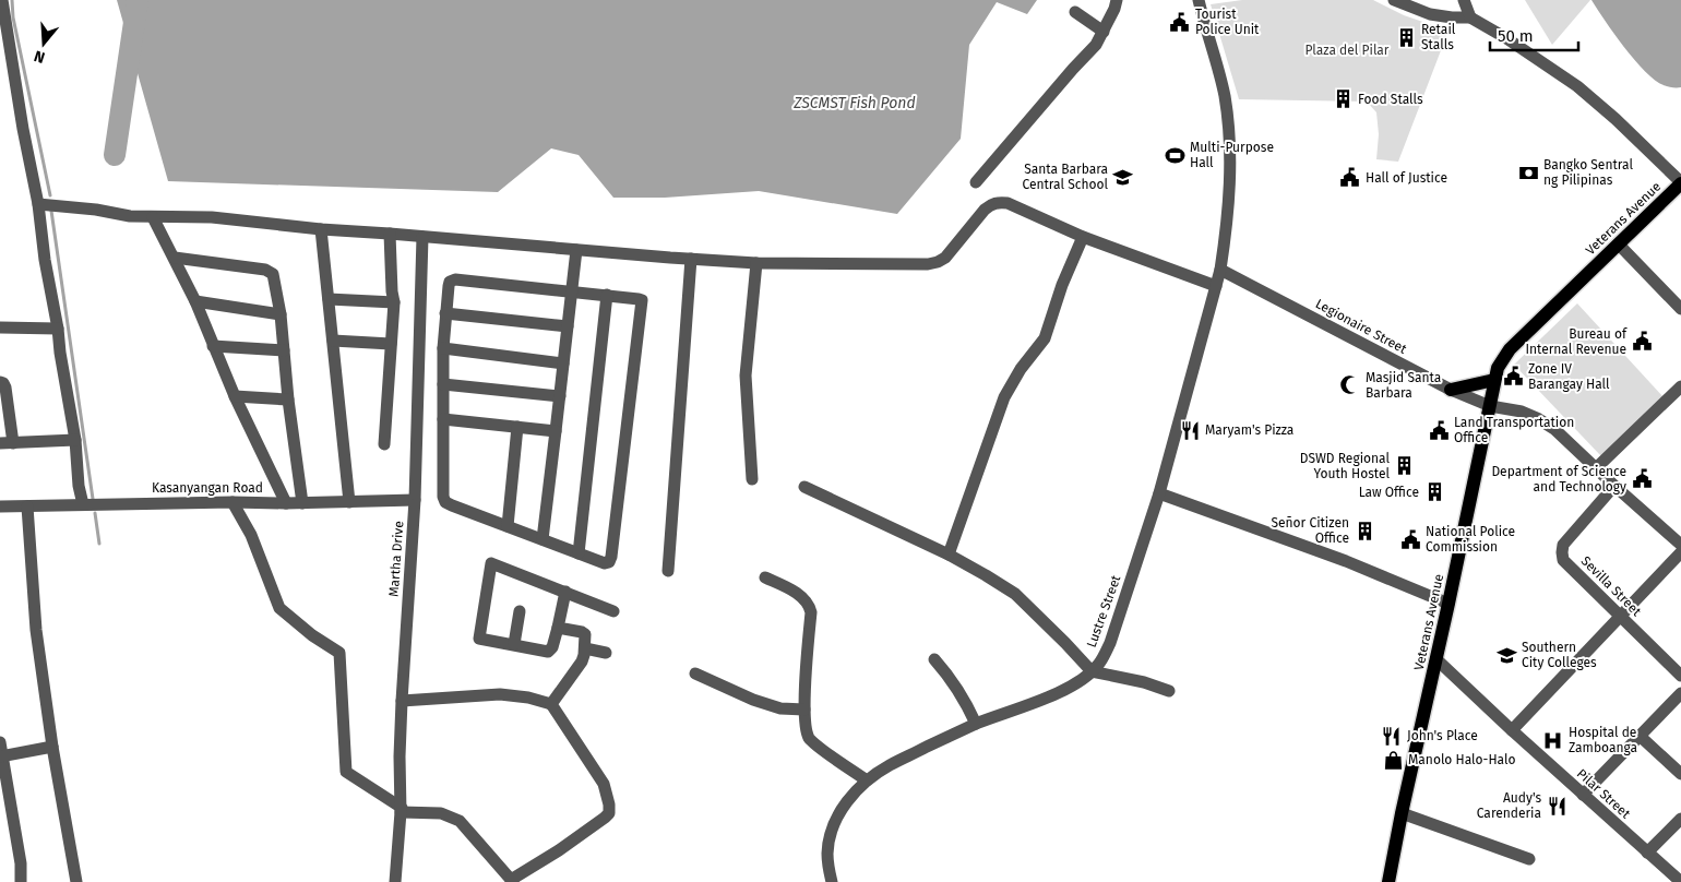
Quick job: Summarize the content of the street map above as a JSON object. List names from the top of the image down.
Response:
{
  "streets": {
    "main road": ["Veterans Avenue"],
    "street": [
      "Legionaire Street",
      "Kasanyangan Road",
      "Martha Drive",
      "Sevilla Street",
      "Lustre Street",
      "Pilar Street"
    ]
  },
  "crossings": [
    ["Veterans Avenue", "Legionaire Street"],
    ["Veterans Avenue", "Pilar Street"],
    ["Legionaire Street", "Sevilla Street"],
    ["Legionaire Street", "Lustre Street"],
    ["Kasanyangan Road", "Martha Drive"]
  ],
  "water": ["ZSCMST Fish Pond"],
  "parks": ["Plaza del Pilar"],
  "places": {
    "public building": [
      "Tourist Police Unit",
      "Hall of Justice",
      "Bureau of Internal Revenue",
      "Zone IV Barangay Hall",
      "Land Transportation Office",
      "Department of Science and Technology",
      "National Police Commission"
    ],
    "building": [
      "Retail Stalls",
      "Food Stalls",
      "DSWD Regional Youth Hostel",
      "Law Office",
      "Señor Citizen Office"
    ],
    "sports": ["Multi-Purpose Hall"],
    "bank": ["Bangko Sentral ng Pilipinas"],
    "school or university": ["Santa Barbara Central School", "Southern City Colleges"],
    "mosque": ["Masjid Santa Barbara"],
    "restaurant": ["Maryam's Pizza", "John's Place", "Audy's Carenderia"],
    "hospital": ["Hospital de Zamboanga"],
    "shop": ["Manolo Halo-Halo"]
  },
  "scale_bar": "50 m",
  "north": "bottom"
}
